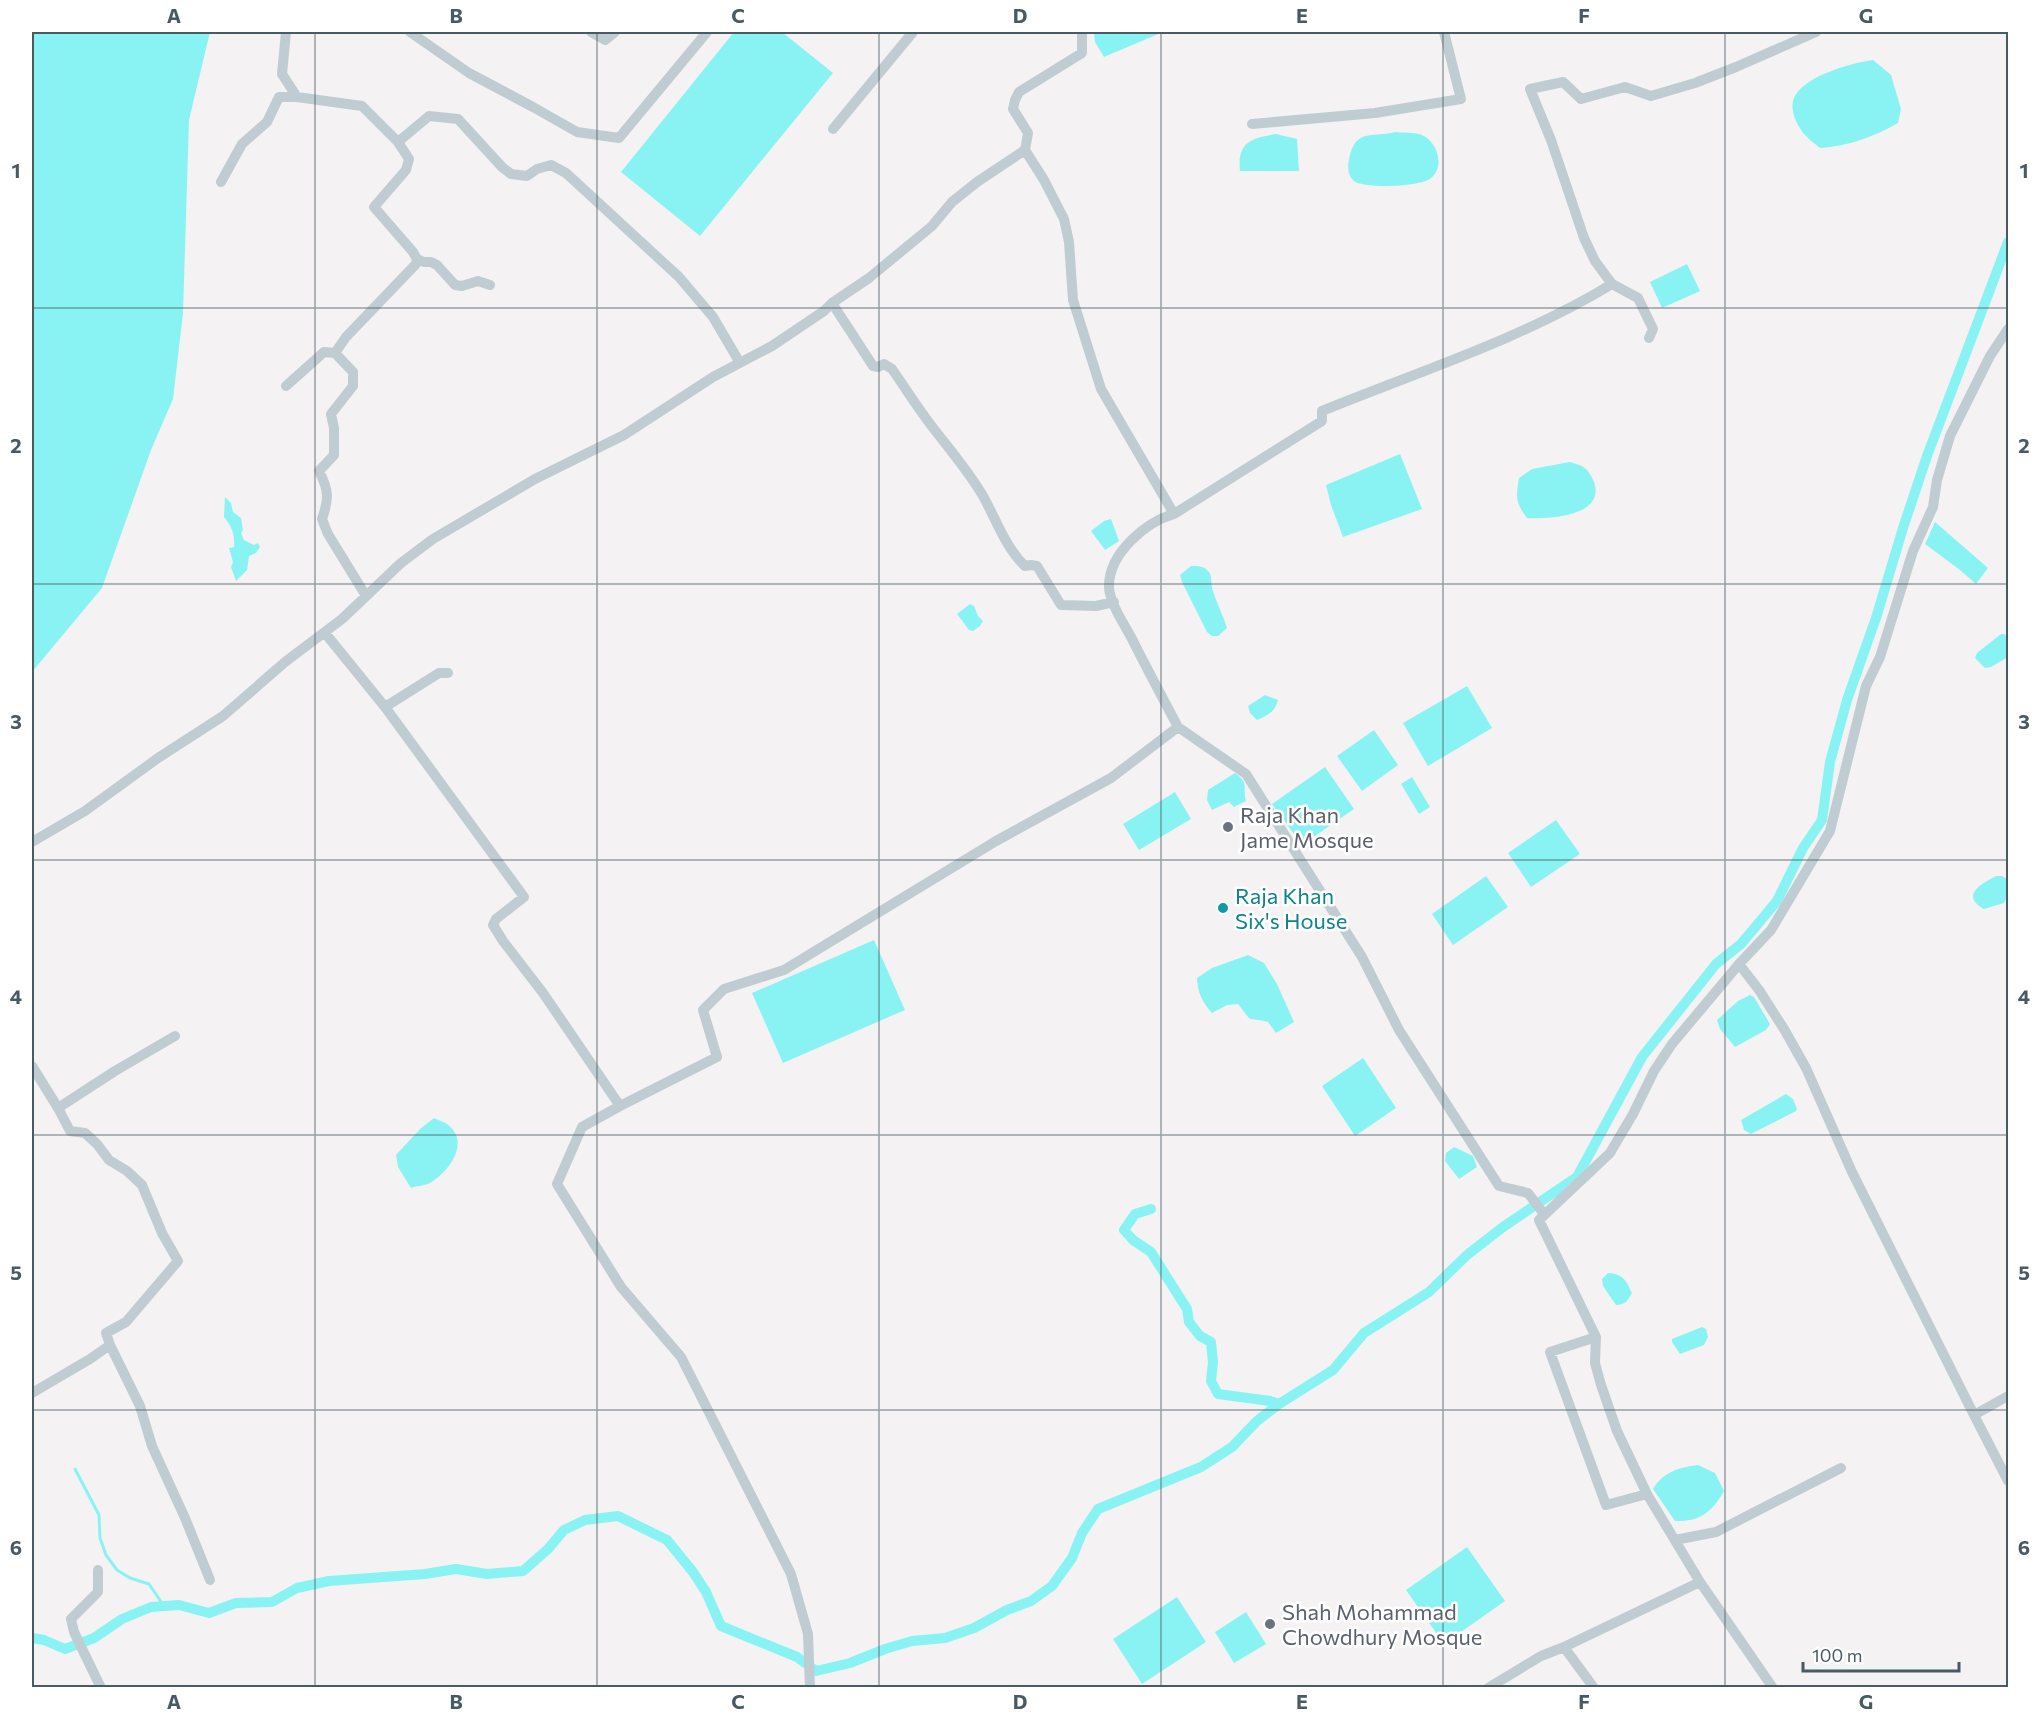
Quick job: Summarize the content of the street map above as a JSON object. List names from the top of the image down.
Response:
{
  "places": ["Raja Khan Jame Mosque", "Raja Khan Six's House", "Shah Mohammad Chowdhury Mosque"],
  "scale_bar": "100 m",
  "grid": {
    "columns": [
      "A",
      "B",
      "C",
      "D",
      "E",
      "F",
      "G"
    ],
    "rows": [
      "1",
      "2",
      "3",
      "4",
      "5",
      "6"
    ]
  }
}
